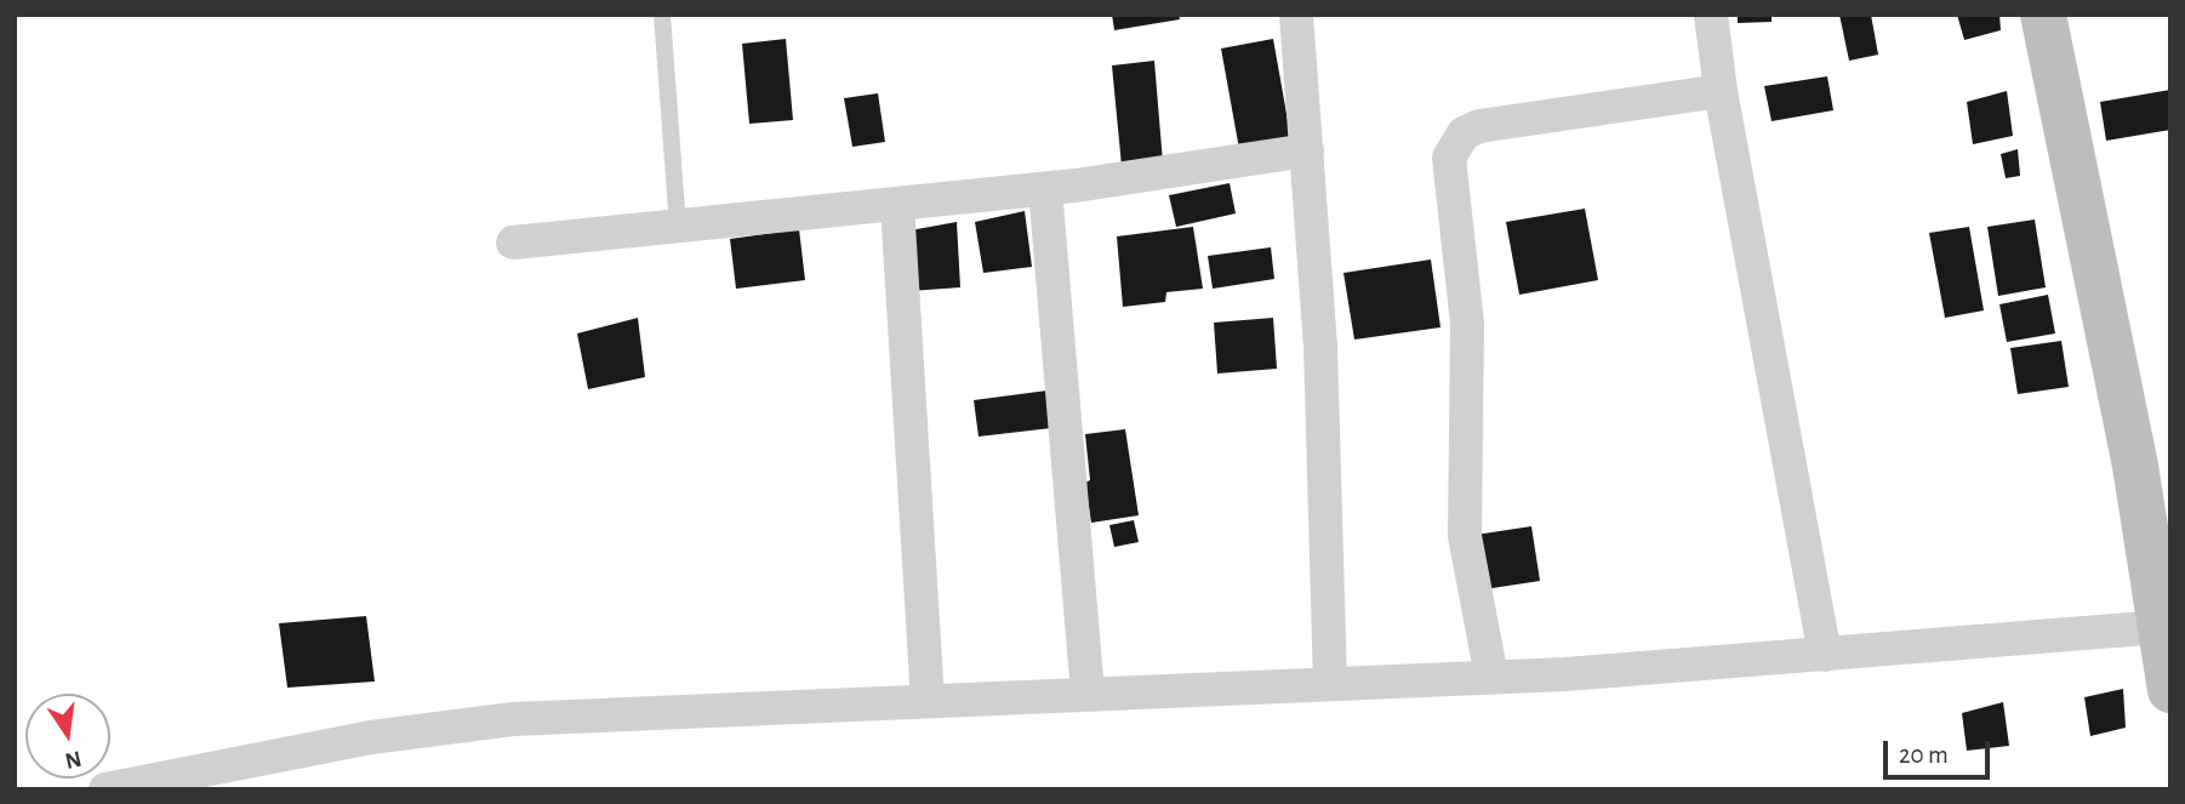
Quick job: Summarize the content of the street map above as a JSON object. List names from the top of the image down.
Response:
{
  "scale_bar": "20 m",
  "north": "bottom"
}
